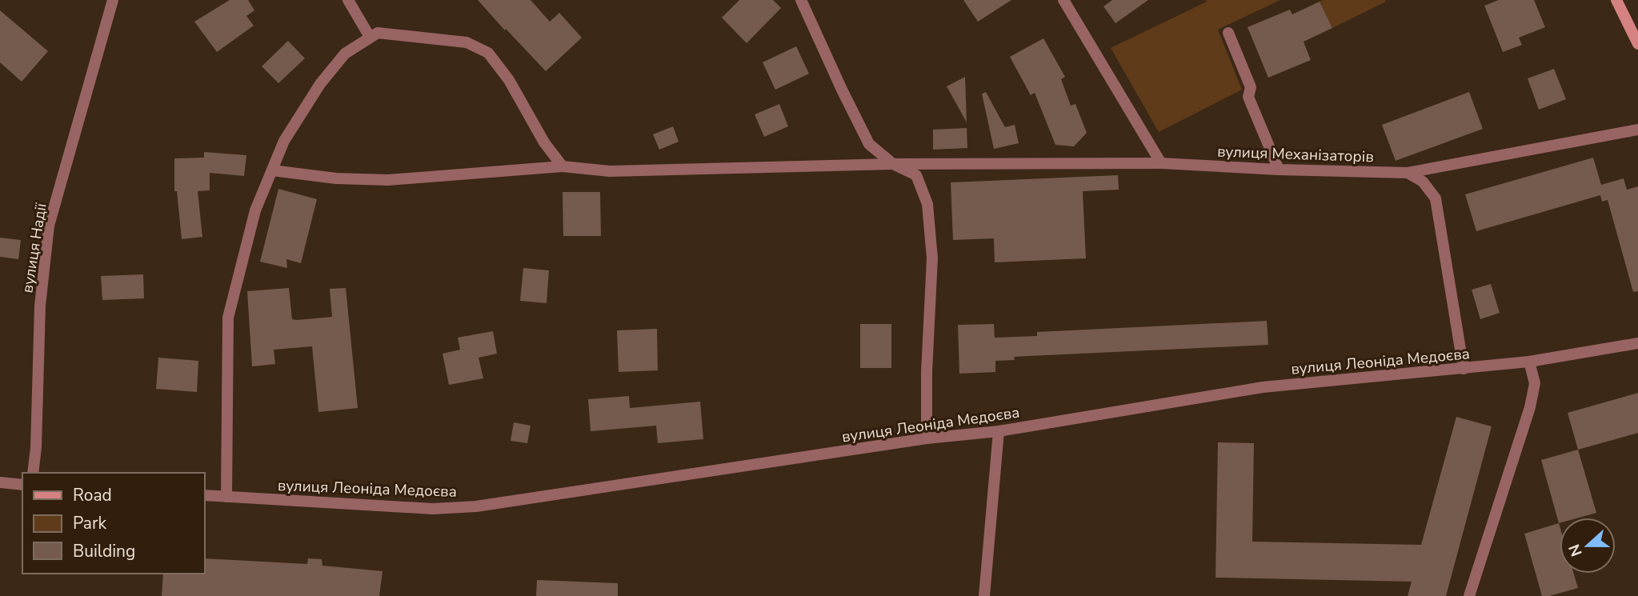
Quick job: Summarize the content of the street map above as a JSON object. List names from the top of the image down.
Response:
{
  "streets": {
    "street": ["вулиця Механізаторів", "вулиця Надії", "вулиця Леоніда Медоєва"]
  },
  "legend": ["Road", "Park", "Building"],
  "north": "left"
}
